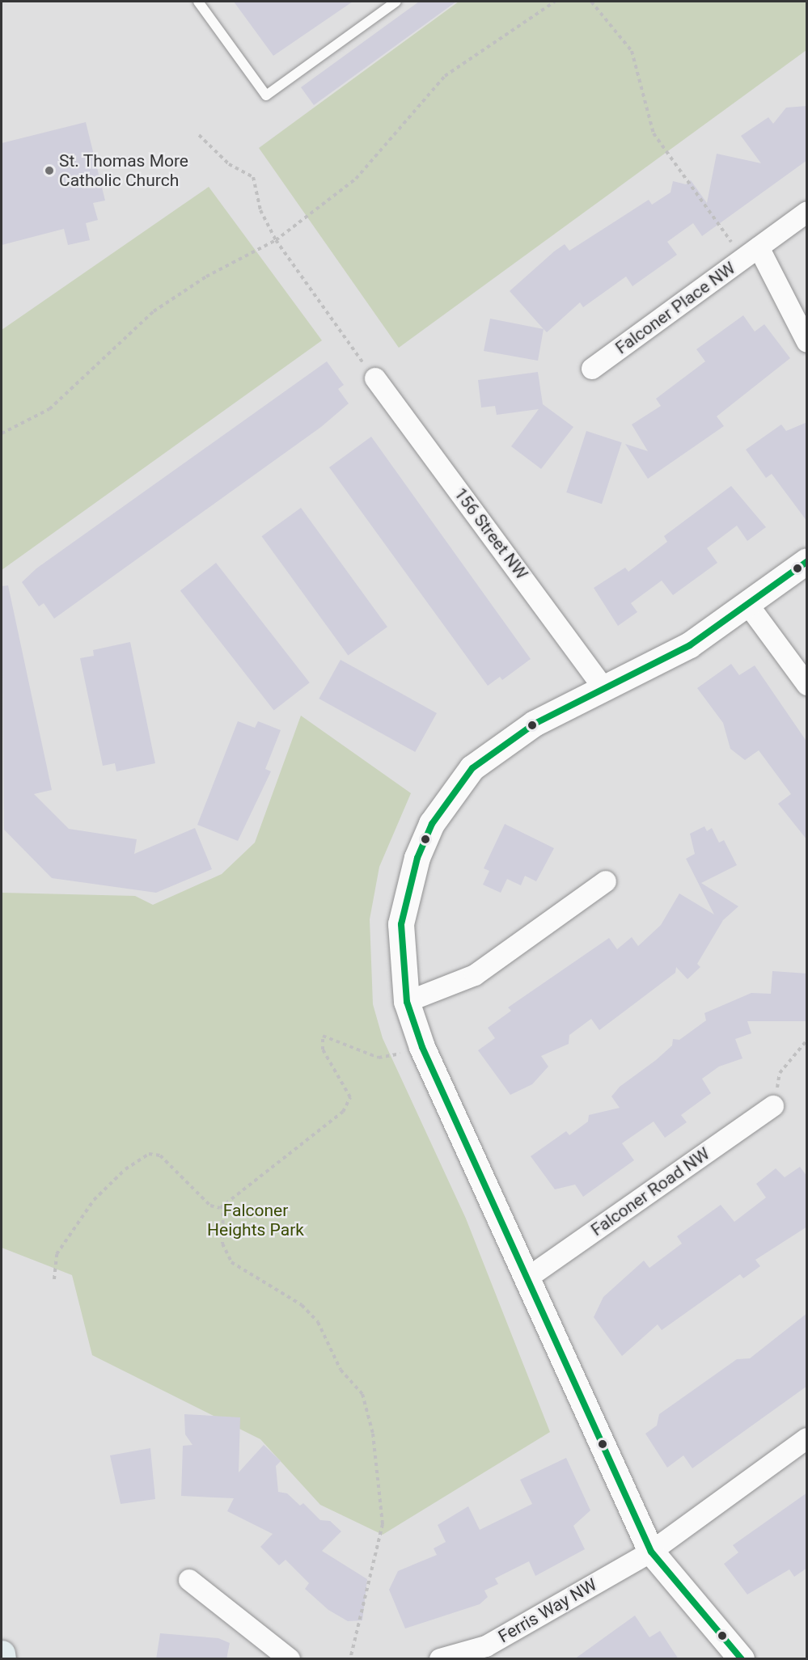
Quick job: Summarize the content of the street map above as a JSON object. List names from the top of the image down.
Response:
{
  "streets": {
    "street": [
      "Falconer Place NW",
      "156 Street NW",
      "Falconer Road NW",
      "Ferris Way NW"
    ]
  },
  "parks": ["Falconer Heights Park"],
  "places": ["St. Thomas More Catholic Church"]
}
